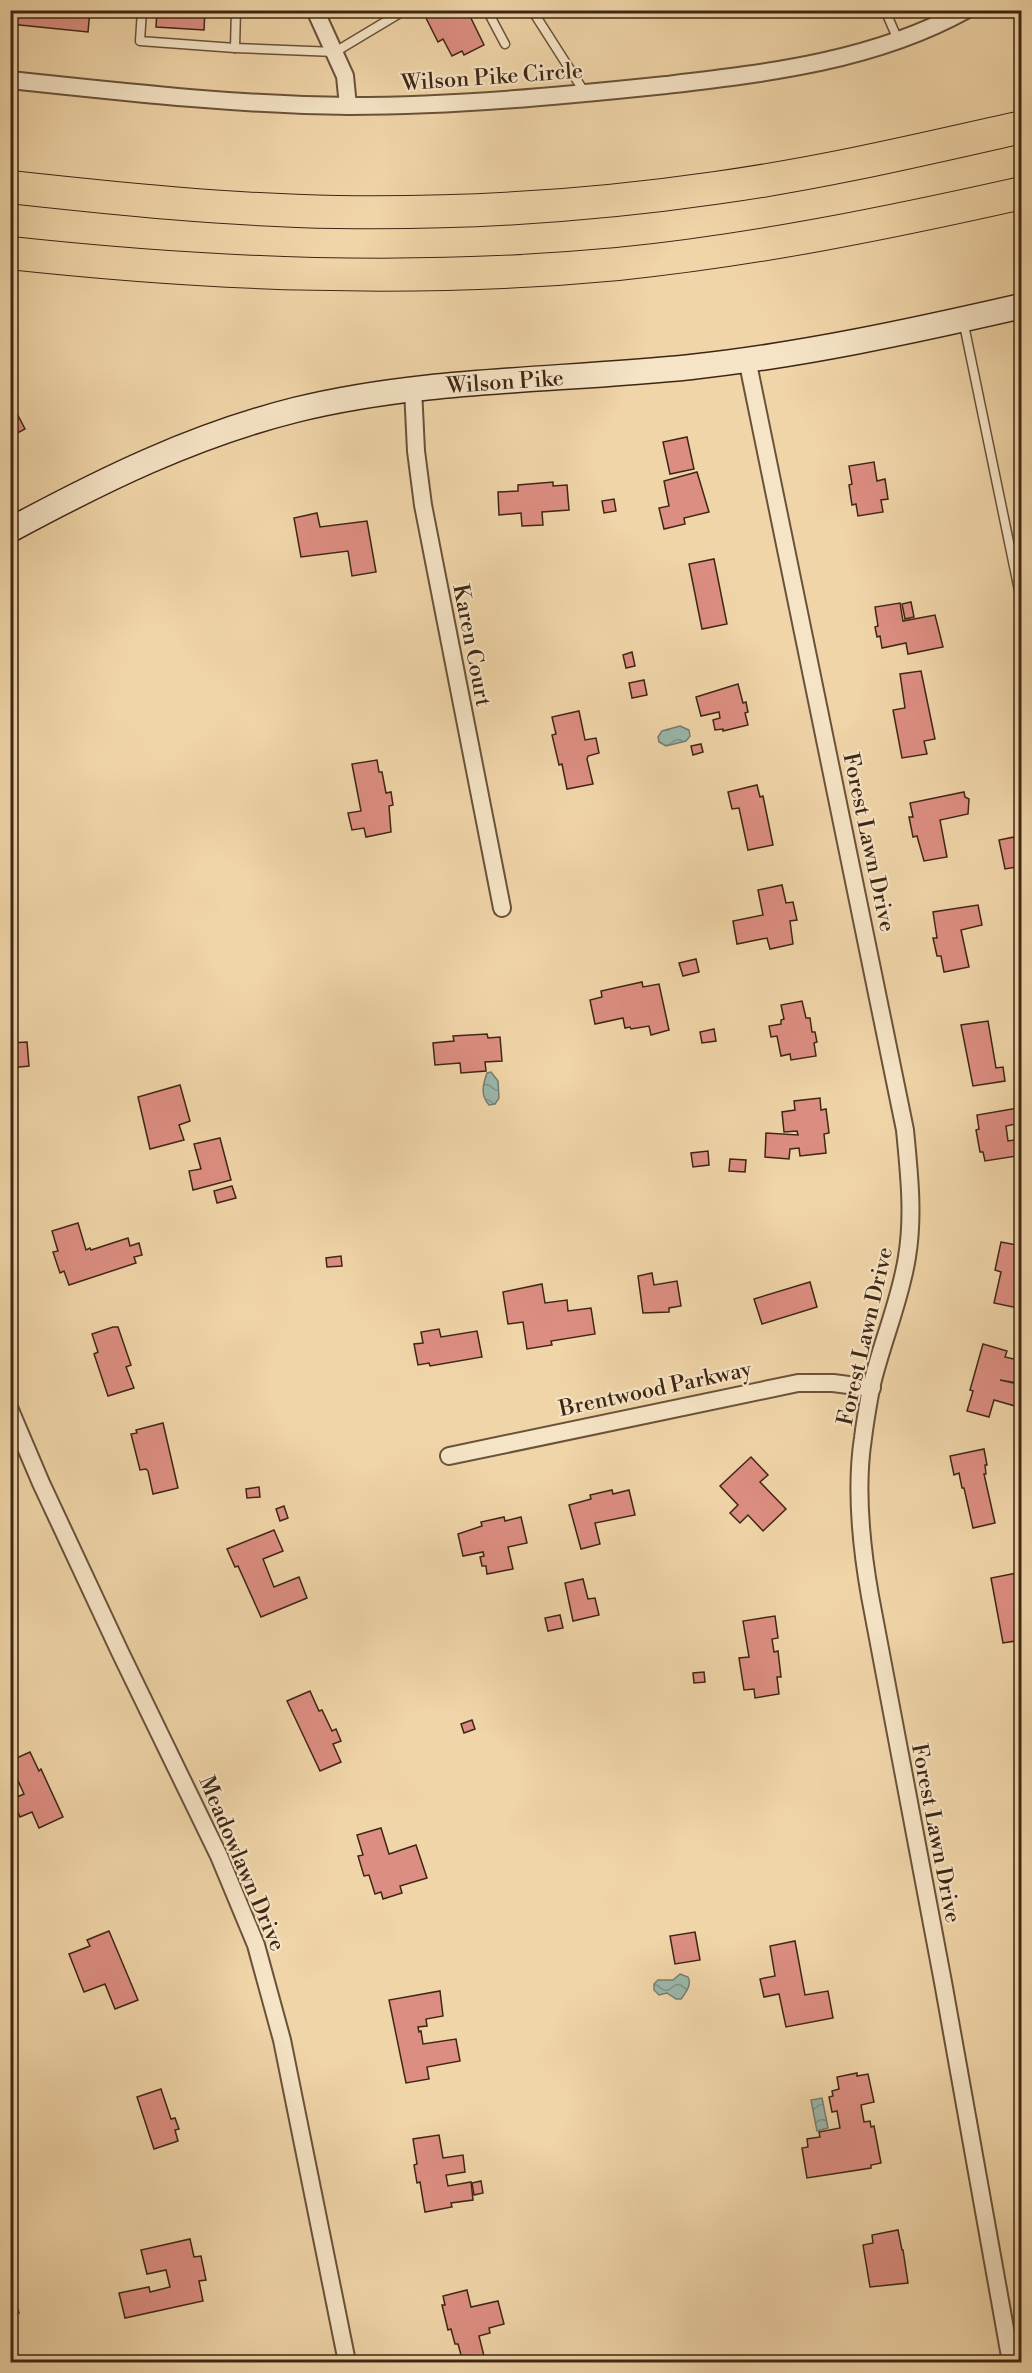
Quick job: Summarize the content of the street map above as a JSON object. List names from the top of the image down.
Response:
{
  "streets": {
    "main road": ["Wilson Pike"],
    "street": [
      "Wilson Pike Circle",
      "Karen Court",
      "Forest Lawn Drive",
      "Brentwood Parkway",
      "Meadowlawn Drive"
    ]
  },
  "crossings": [
    ["Wilson Pike", "Karen Court"],
    ["Wilson Pike", "Forest Lawn Drive"],
    ["Forest Lawn Drive", "Brentwood Parkway"]
  ]
}
